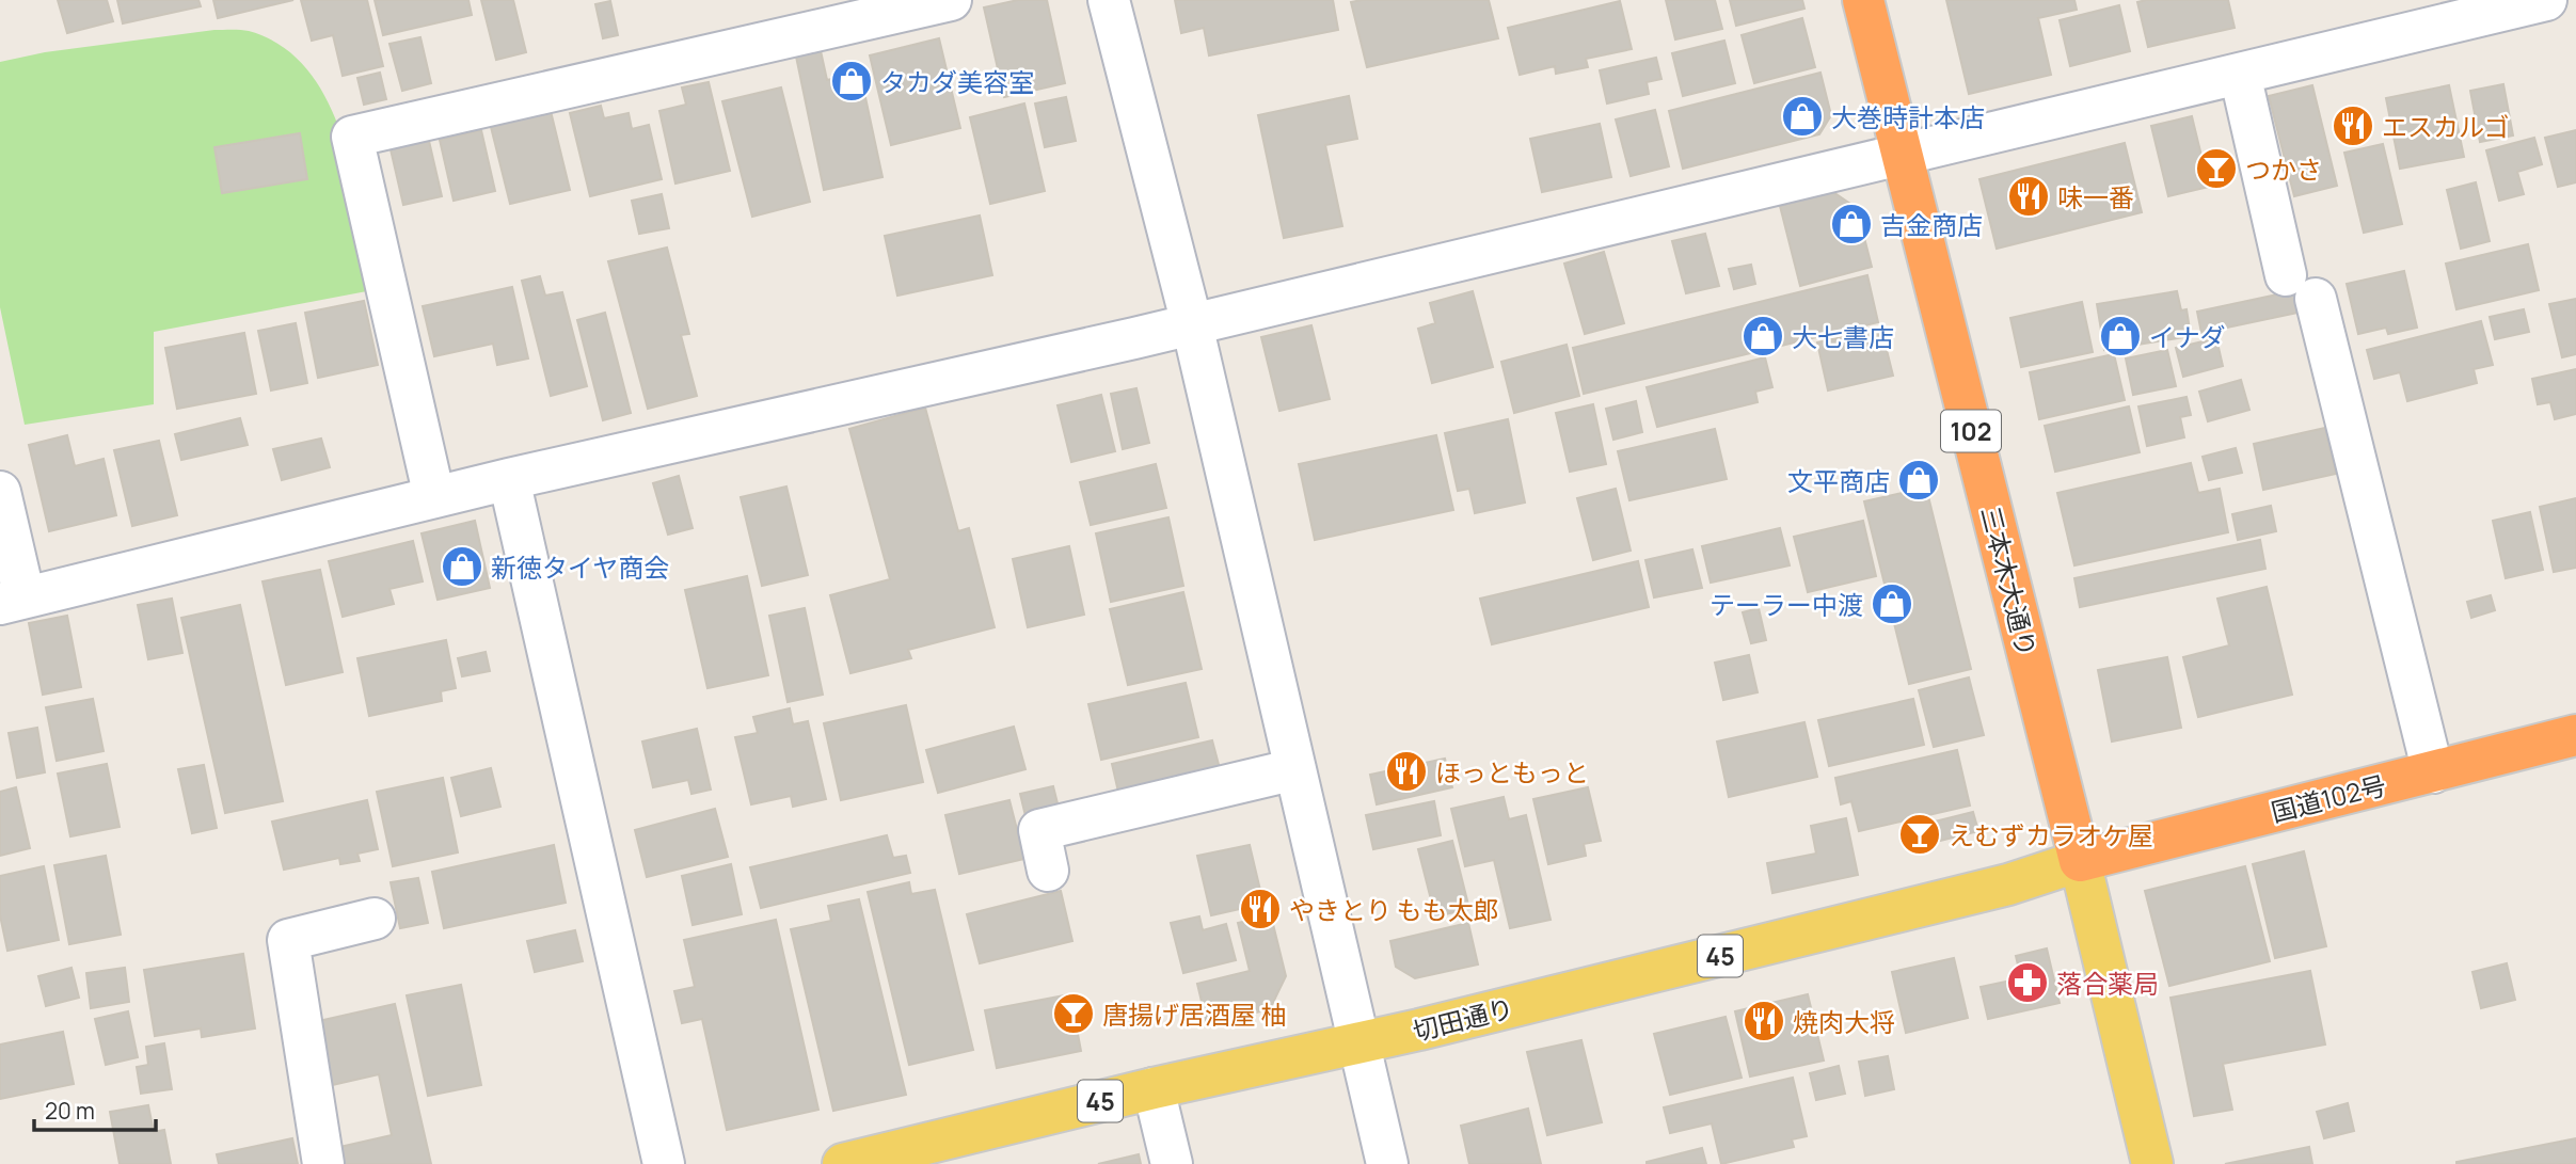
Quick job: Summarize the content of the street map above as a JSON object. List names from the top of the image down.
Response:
{
  "streets": {
    "highway": ["102", "三本木大通り", "国道102号"],
    "main road": ["45", "切田通り"]
  },
  "crossings": [
    ["三本木大通り", "国道102号"],
    ["三本木大通り", "切田通り"],
    ["国道102号", "切田通り"]
  ],
  "places": {
    "shop": [
      "タカダ美容室",
      "大巻時計本店",
      "吉金商店",
      "大七書店",
      "イナダ",
      "文平商店",
      "新徳タイヤ商会",
      "テーラー中渡"
    ],
    "restaurant": [
      "エスカルゴ",
      "味一番",
      "ほっともっと",
      "やきとり もも太郎",
      "焼肉大将"
    ],
    "bar": ["つかさ", "えむずカラオケ屋", "唐揚げ居酒屋 柚"],
    "pharmacy": ["落合薬局"]
  },
  "scale_bar": "20 m"
}
